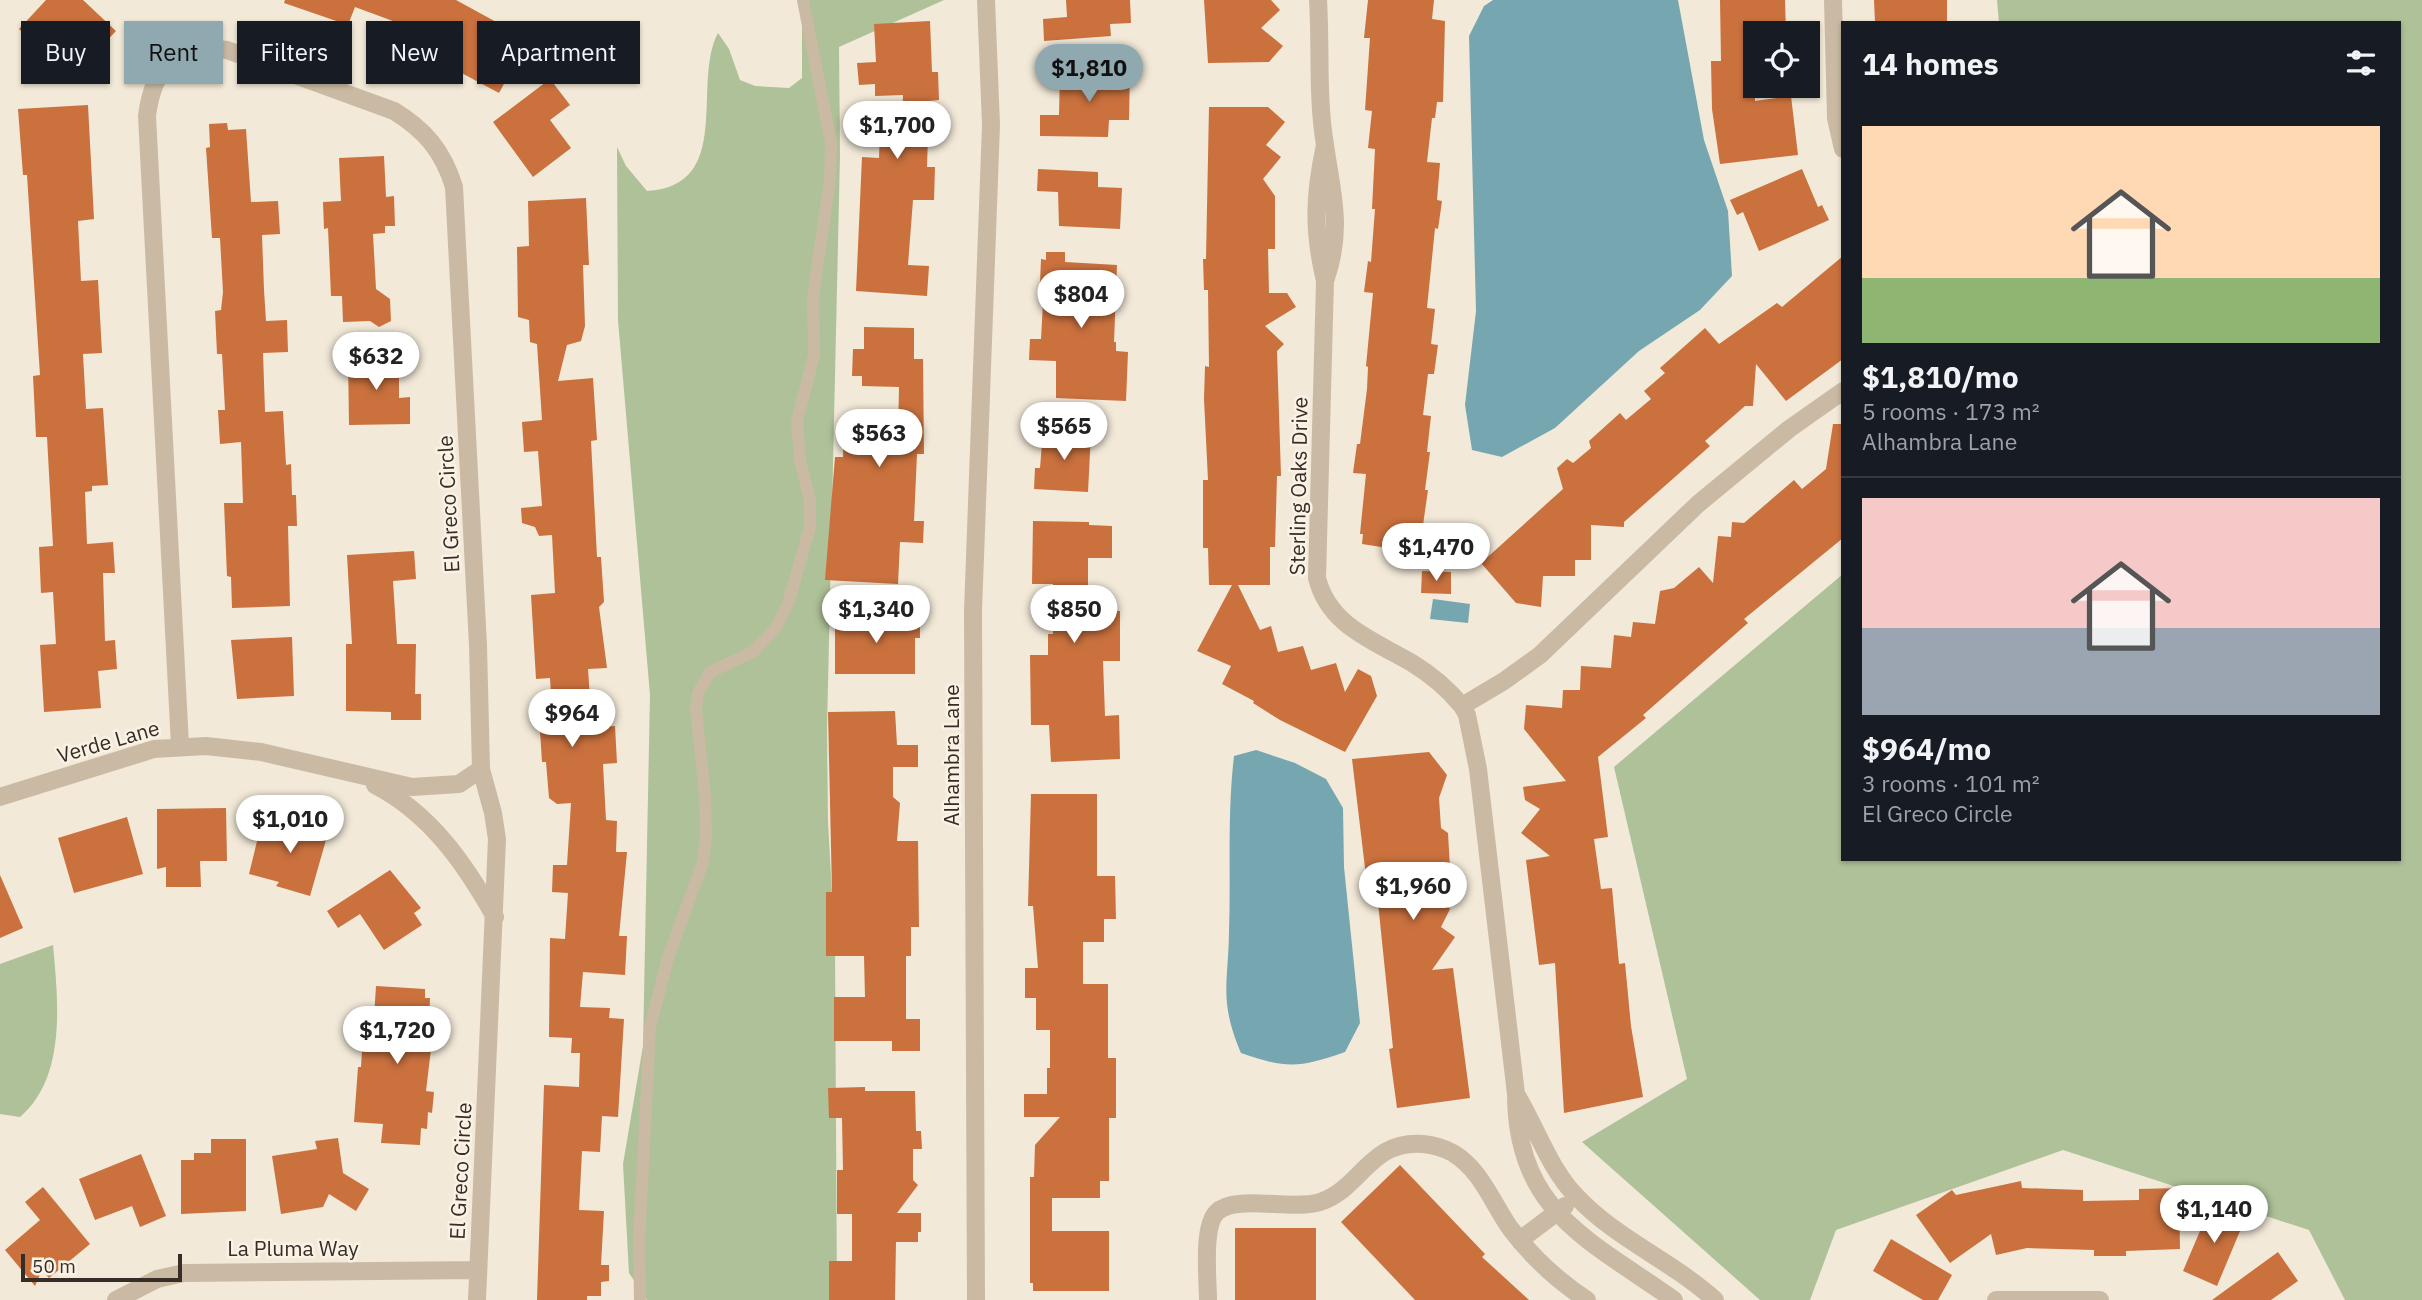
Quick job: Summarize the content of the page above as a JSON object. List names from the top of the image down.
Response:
{
  "streets": {
    "street": [
      "Sterling Oaks Drive",
      "El Greco Circle",
      "Verde Lane",
      "Alhambra Lane",
      "La Pluma Way"
    ]
  },
  "crossings": [
    ["El Greco Circle", "Verde Lane"],
    ["El Greco Circle", "La Pluma Way"]
  ],
  "scale_bar": "50 m",
  "page": {
    "chip": [
      "Buy",
      "Rent",
      "Filters",
      "New",
      "Apartment"
    ],
    "heading": "14 homes",
    "price": [
      "$1,810",
      "$1,700",
      "$804",
      "$632",
      "$565",
      "$563",
      "$1,470",
      "$1,340",
      "$850",
      "$964",
      "$1,010",
      "$1,960",
      "$1,720",
      "$1,140"
    ],
    "list": [
      {
        "name": "$1,810/mo",
        "note": "5 rooms · 173 m² · Alhambra Lane"
      },
      {
        "name": "$964/mo",
        "note": "3 rooms · 101 m² · El Greco Circle"
      }
    ],
    "scale": "50 m"
  }
}
